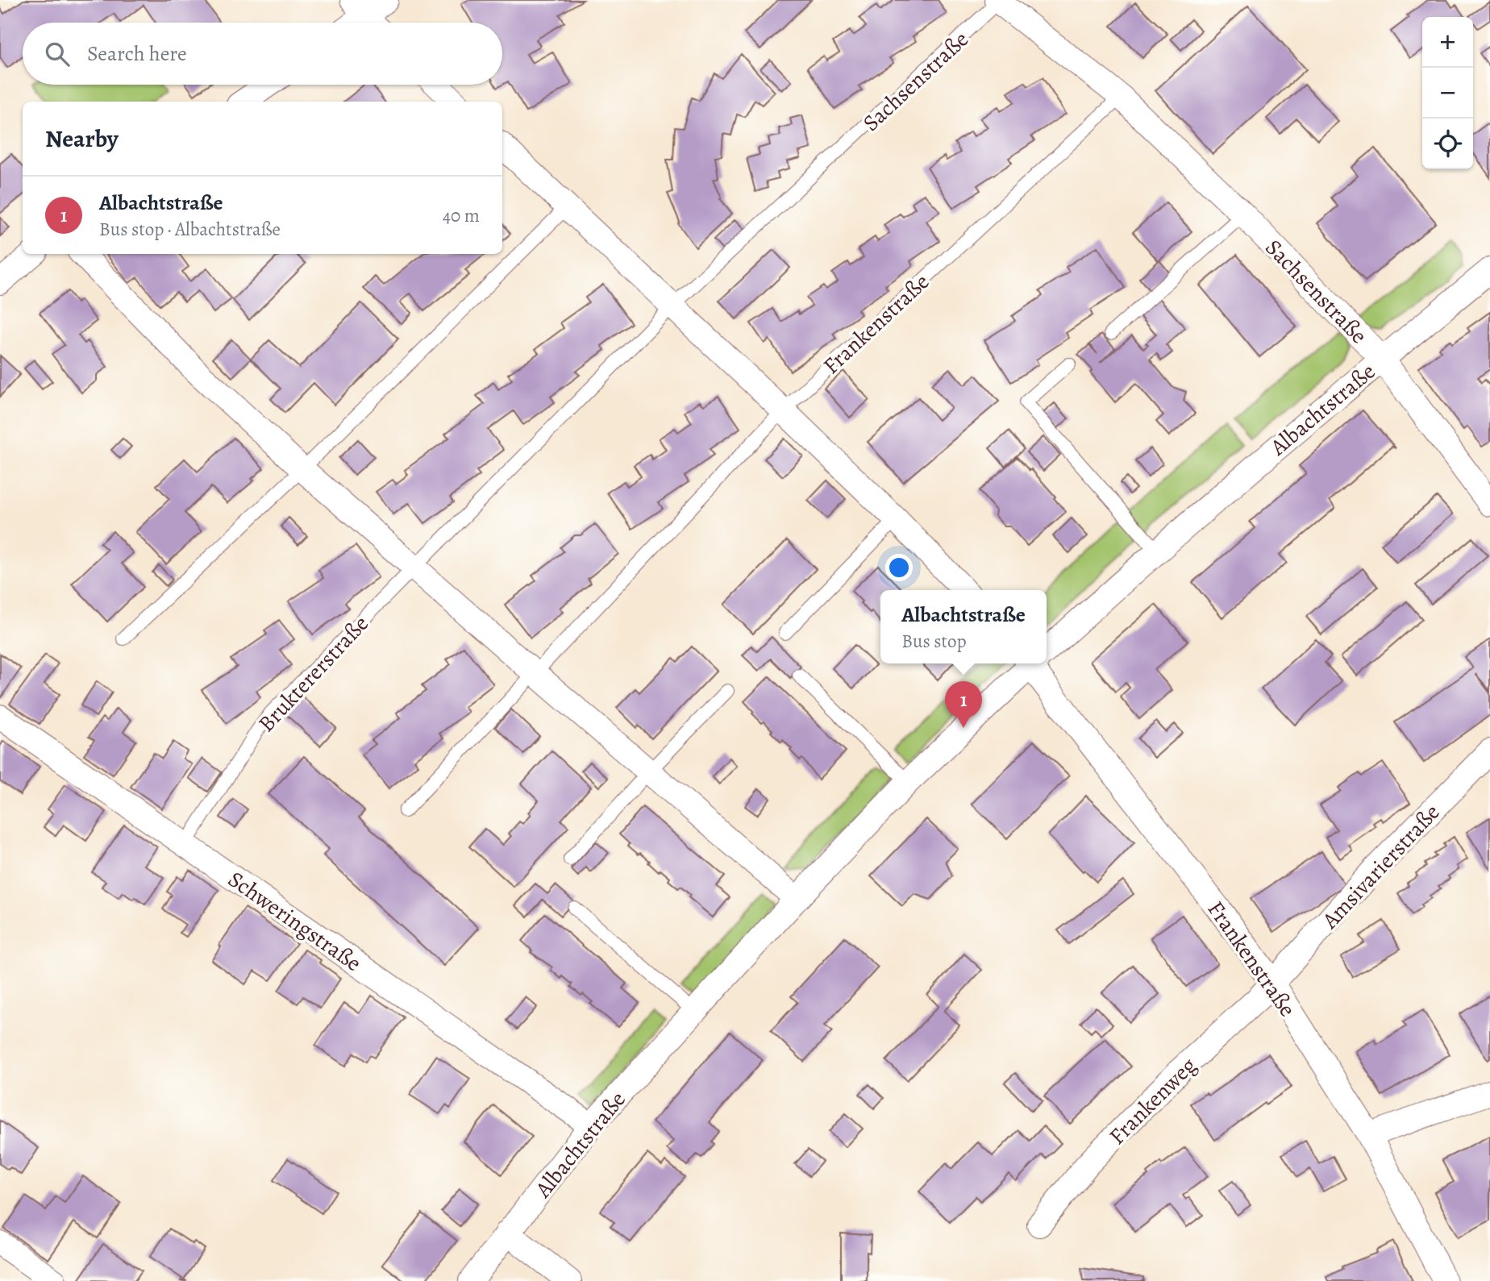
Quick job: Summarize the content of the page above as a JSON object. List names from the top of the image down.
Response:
{
  "streets": {
    "street": [
      "Sachsenstraße",
      "Frankenstraße",
      "Albachtstraße",
      "Amsivarierstraße",
      "Schweringstraße",
      "Frankenweg"
    ],
    "lane": ["Bruktererstraße"]
  },
  "crossings": [
    ["Sachsenstraße", "Frankenstraße"],
    ["Sachsenstraße", "Albachtstraße"],
    ["Sachsenstraße", "Bruktererstraße"],
    ["Frankenstraße", "Amsivarierstraße"],
    ["Frankenstraße", "Frankenweg"],
    ["Albachtstraße", "Schweringstraße"],
    ["Bruktererstraße", "Schweringstraße"],
    ["Amsivarierstraße", "Frankenweg"]
  ],
  "page": {
    "map_buttons": ["+", "−"],
    "search": "Search here",
    "heading": "Nearby",
    "list": [
      {
        "mark": "1",
        "name": "Albachtstraße",
        "note": "Bus stop · Albachtstraße",
        "value": "40 m"
      }
    ],
    "popup": ["Albachtstraße", "Bus stop"],
    "pins": "1"
  }
}
